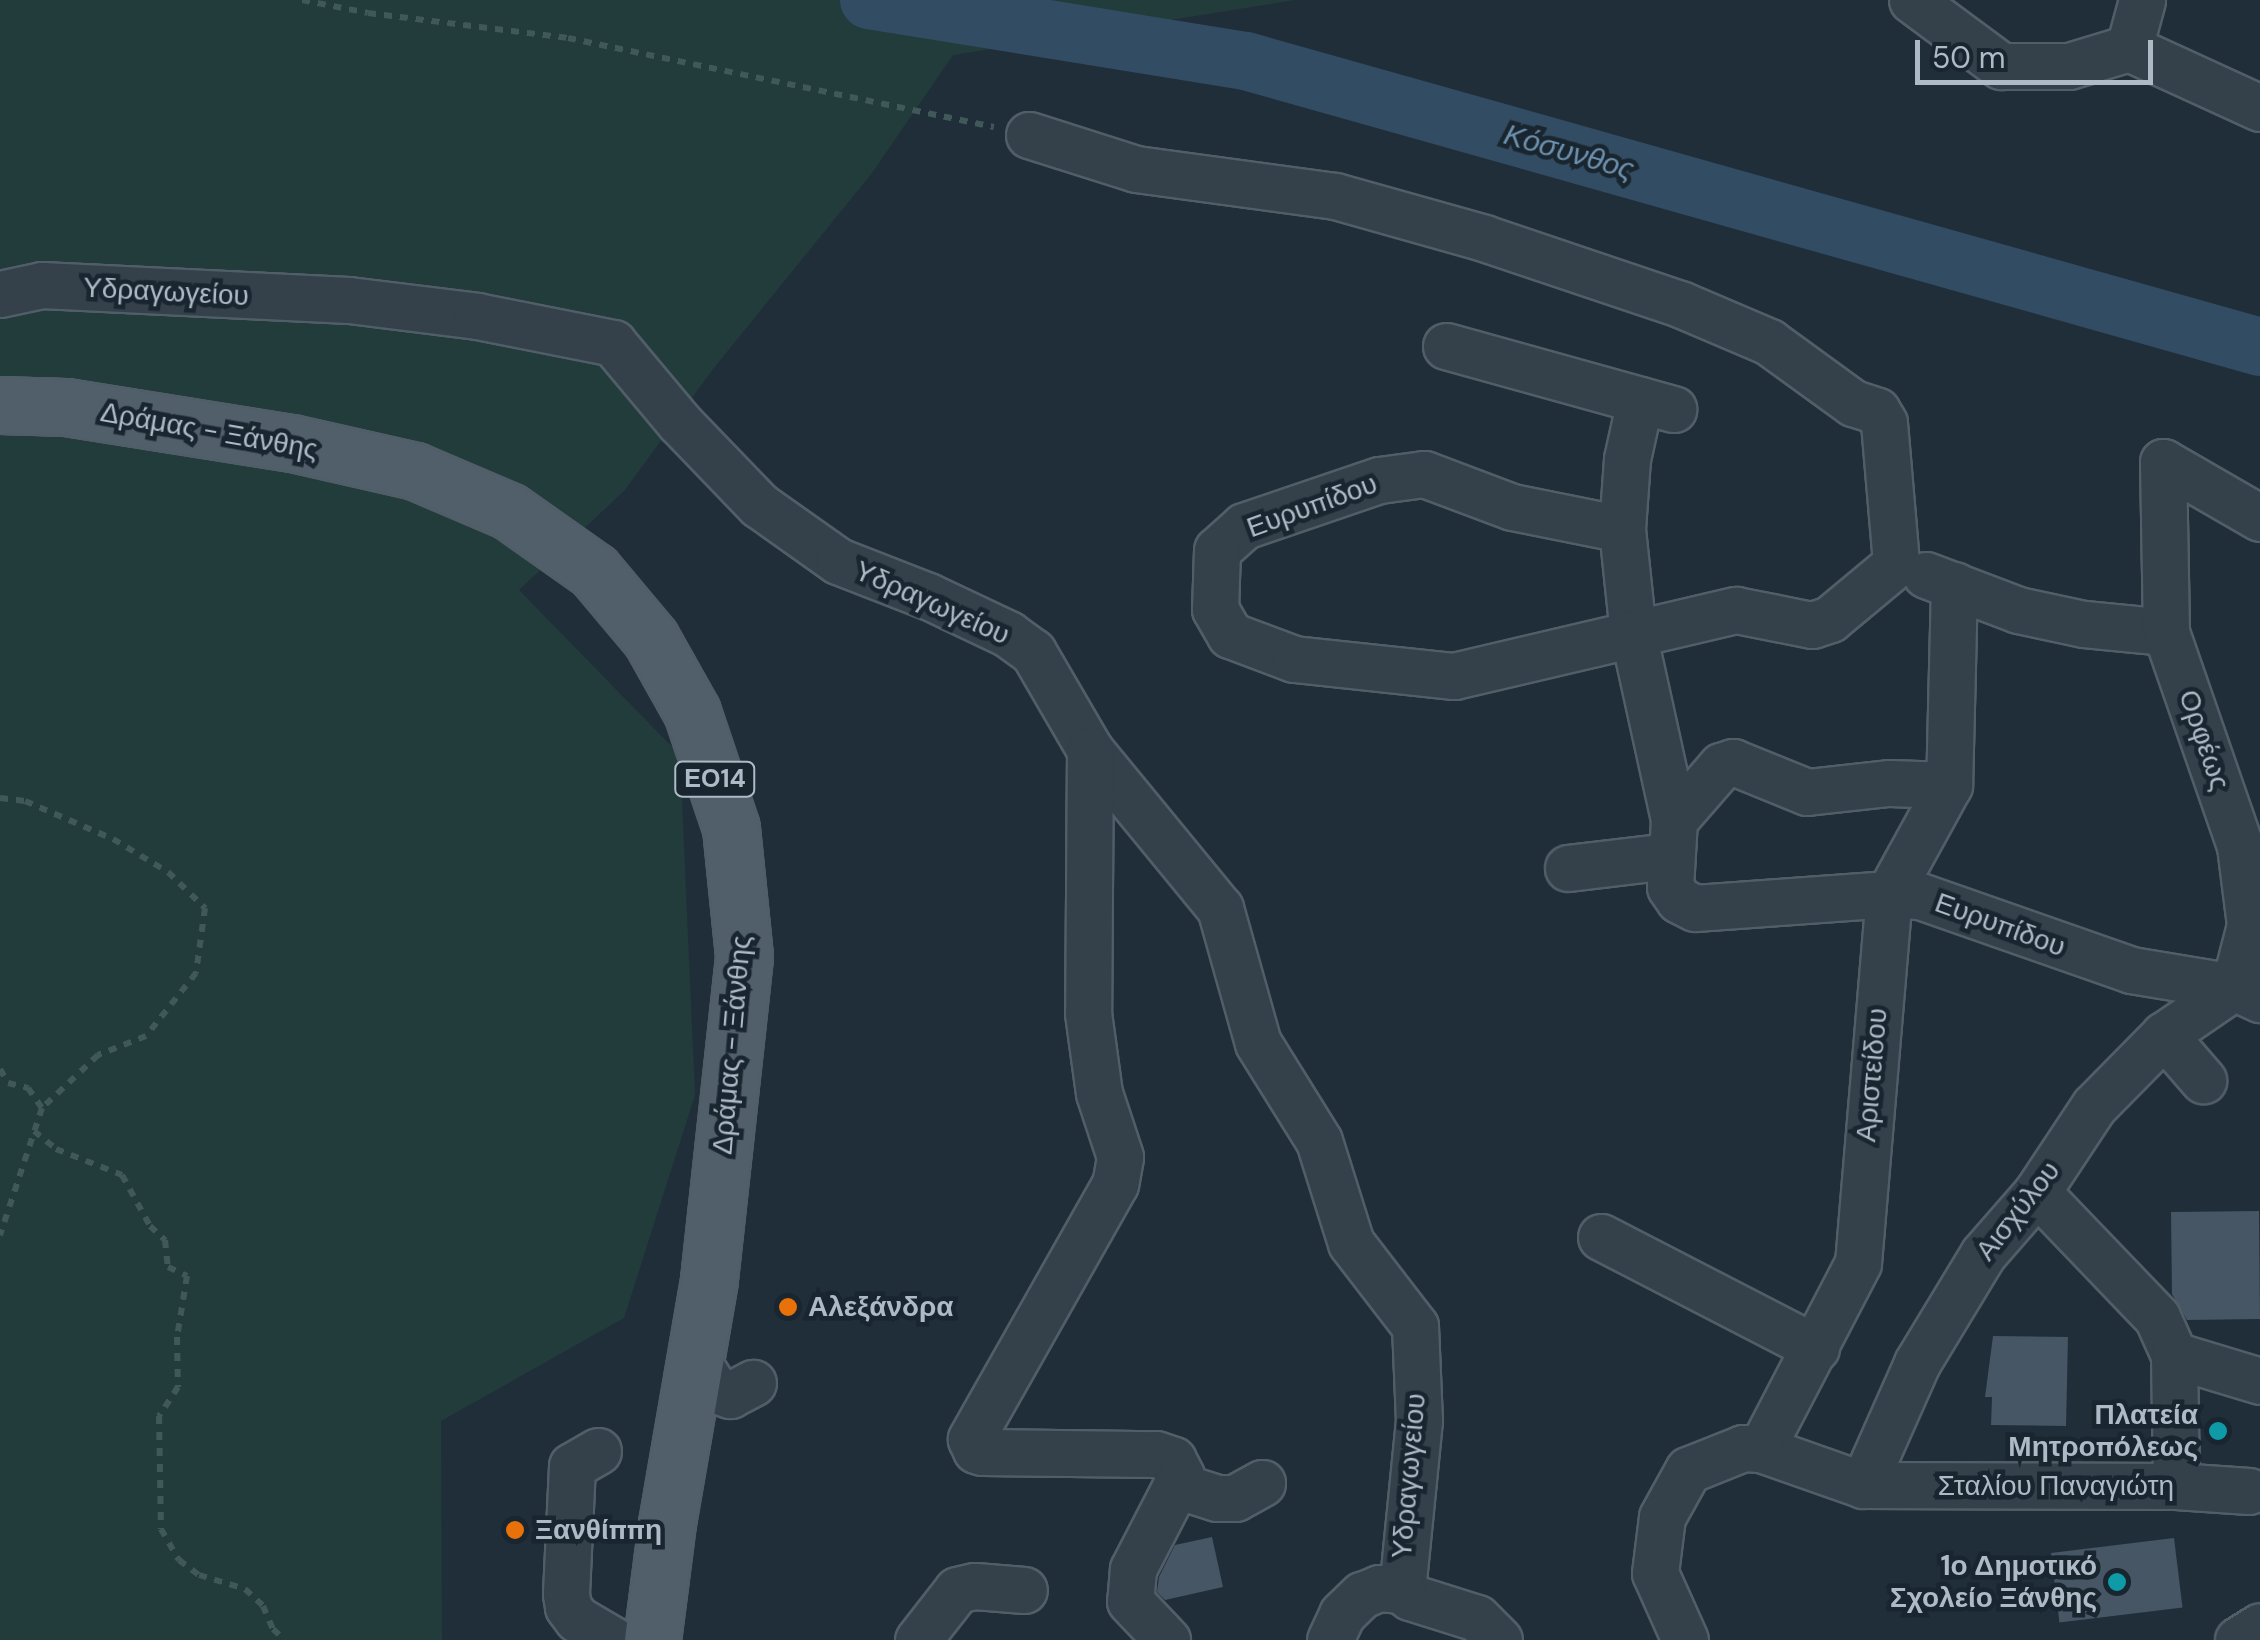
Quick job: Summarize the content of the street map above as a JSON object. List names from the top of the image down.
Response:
{
  "streets": {
    "main road": ["Δράμας - Ξάνθης", "ΕΟ14"],
    "street": [
      "Υδραγωγείου",
      "Ευρυπίδου",
      "Ορφέως",
      "Αριστείδου",
      "Αισχύλου",
      "Σταλίου Παναγιώτη"
    ]
  },
  "crossings": [
    ["Ευρυπίδου", "Ορφέως"],
    ["Ευρυπίδου", "Αριστείδου"],
    ["Ευρυπίδου", "Αισχύλου"],
    ["Ορφέως", "Αισχύλου"],
    ["Αισχύλου", "Σταλίου Παναγιώτη"]
  ],
  "water": ["Κόσυνθος"],
  "places": [
    "Αλεξάνδρα",
    "Πλατεία Μητροπόλεως",
    "Ξανθίππη",
    "1ο Δημοτικό Σχολείο Ξάνθης"
  ],
  "scale_bar": "50 m"
}
